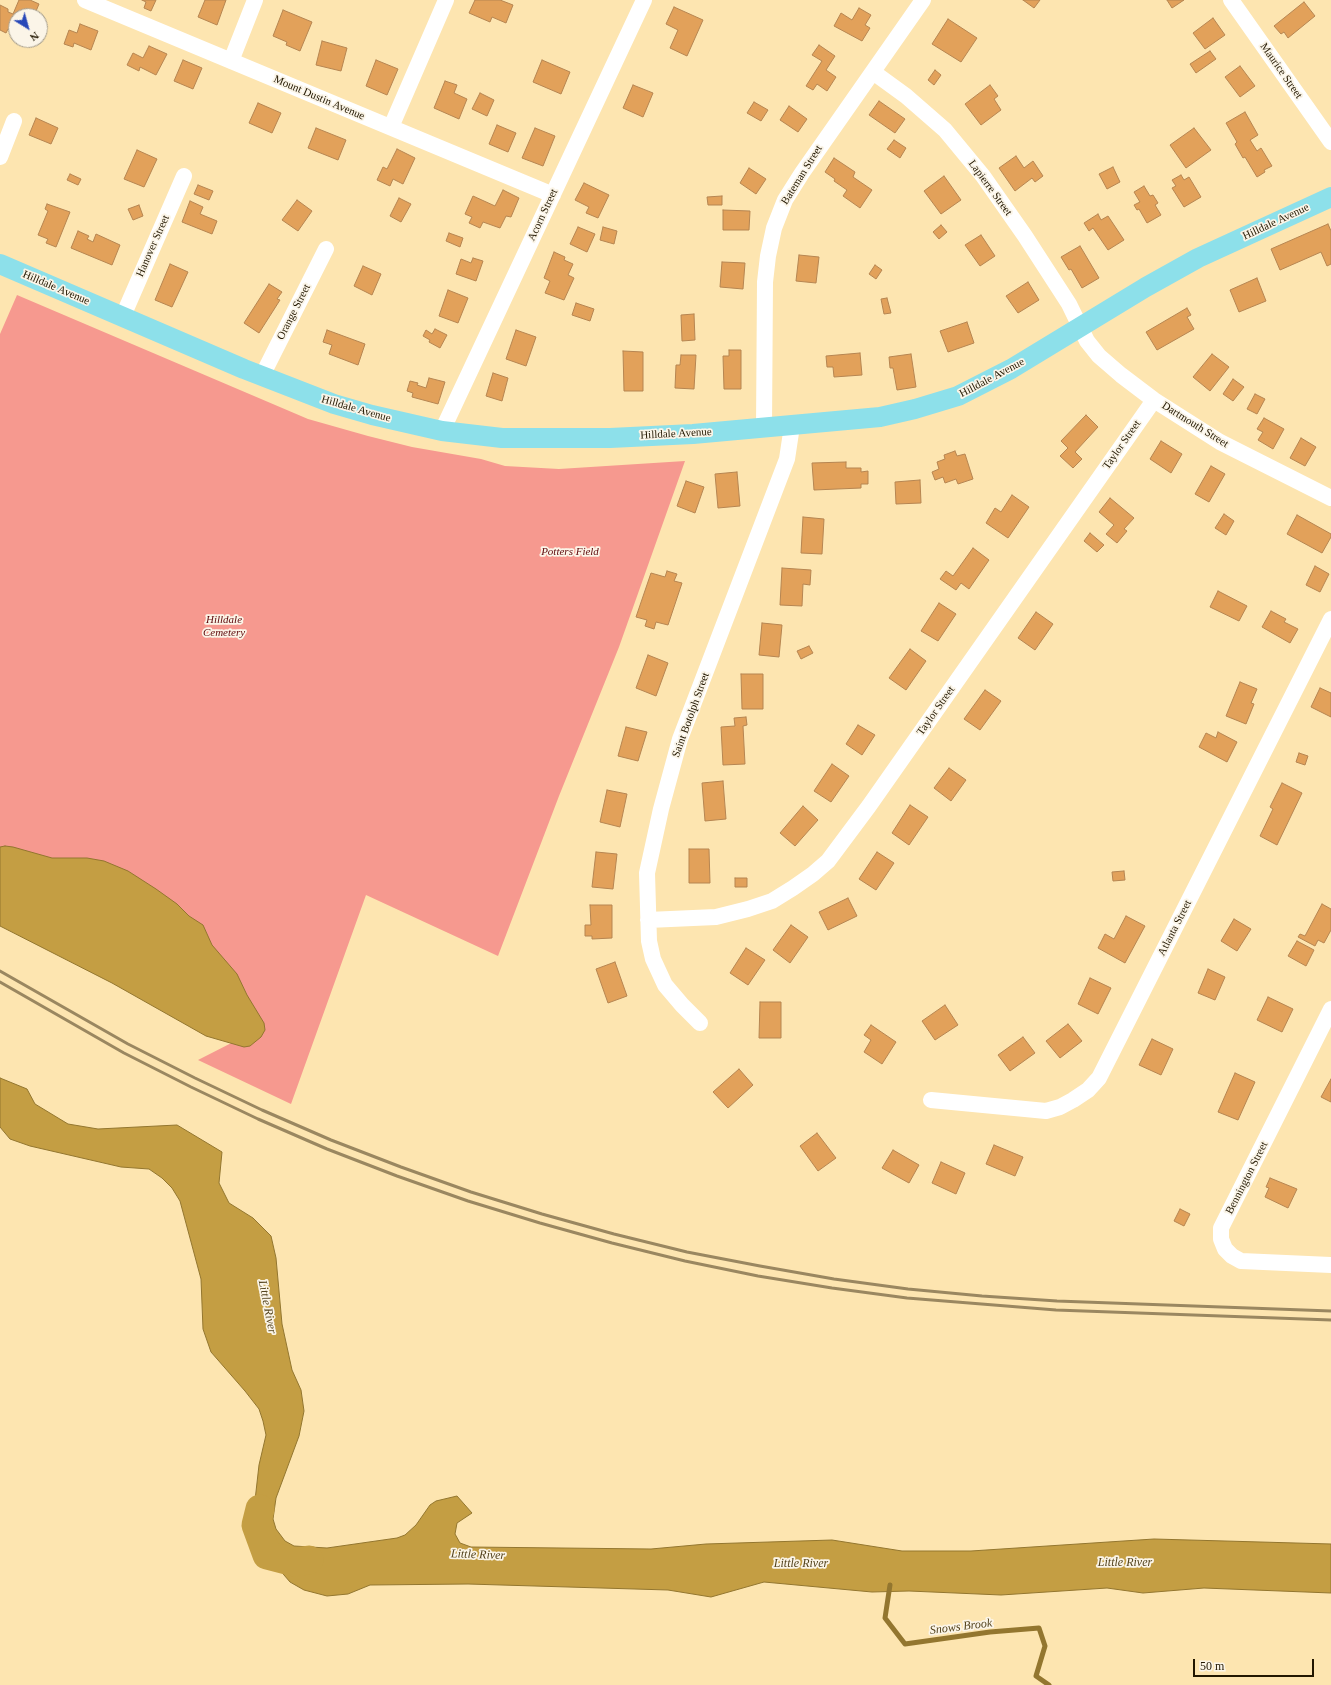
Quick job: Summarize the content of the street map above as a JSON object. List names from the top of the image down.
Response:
{
  "streets": {
    "main road": ["Hilldale Avenue"],
    "street": [
      "Maurice Street",
      "Mount Dustin Avenue",
      "Bateman Street",
      "Lapierre Street",
      "Acorn Street",
      "Hanover Street",
      "Orange Street",
      "Dartmouth Street",
      "Taylor Street",
      "Saint Botolph Street",
      "Atlanta Street",
      "Bennington Street"
    ]
  },
  "crossings": [
    ["Mount Dustin Avenue", "Acorn Street"],
    ["Bateman Street", "Lapierre Street"],
    ["Bateman Street", "Hilldale Avenue"],
    ["Lapierre Street", "Hilldale Avenue"],
    ["Lapierre Street", "Dartmouth Street"],
    ["Acorn Street", "Hilldale Avenue"],
    ["Hilldale Avenue", "Hanover Street"],
    ["Hilldale Avenue", "Orange Street"],
    ["Hilldale Avenue", "Dartmouth Street"],
    ["Hilldale Avenue", "Saint Botolph Street"],
    ["Dartmouth Street", "Taylor Street"],
    ["Taylor Street", "Saint Botolph Street"]
  ],
  "water": ["Little River", "Snows Brook"],
  "parks": ["Potters Field", "Hilldale Cemetery"],
  "scale_bar": "50 m",
  "north": "bottom right"
}
